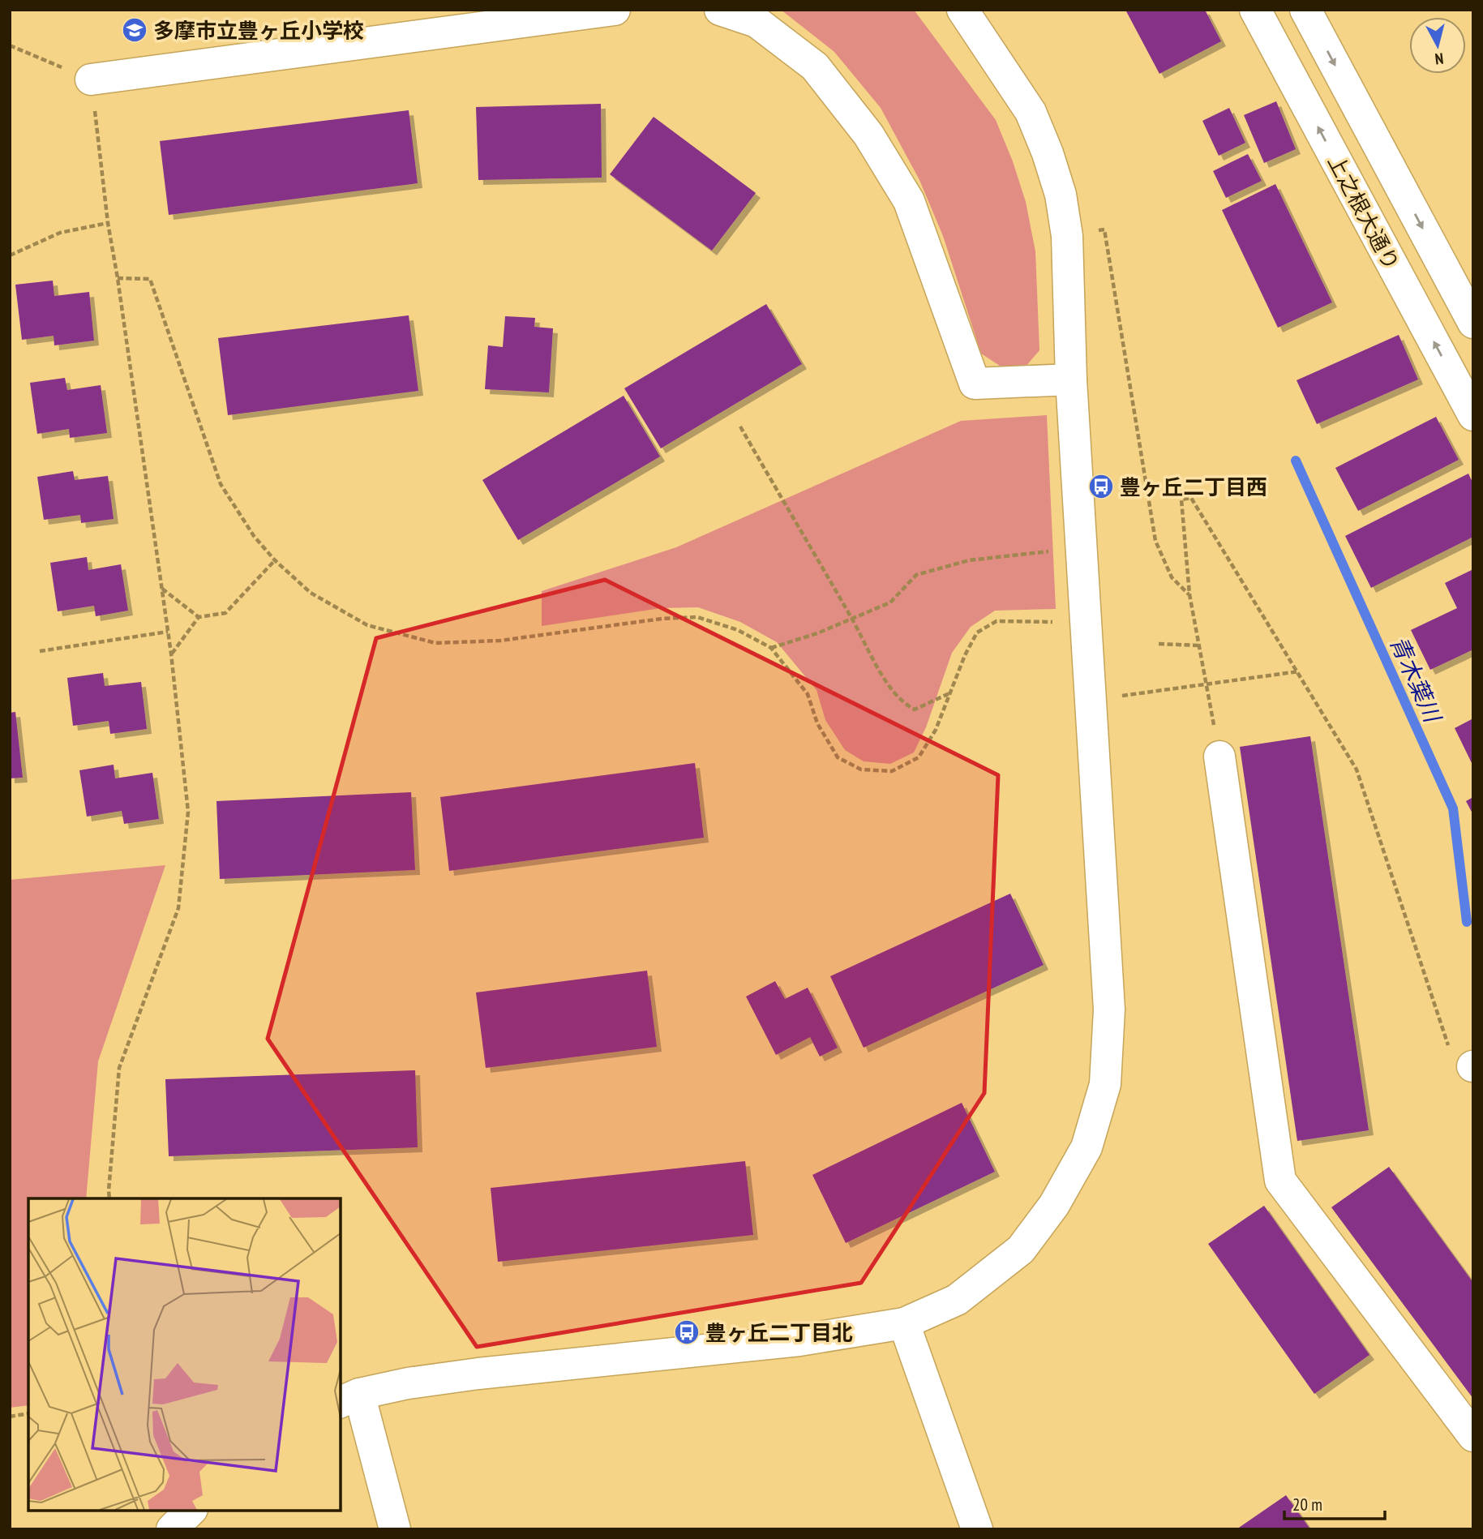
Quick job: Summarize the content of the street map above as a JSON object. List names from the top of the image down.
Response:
{
  "streets": {
    "street": ["上之根大通り"]
  },
  "water": ["青木葉川"],
  "places": {
    "school or university": ["多摩市立豊ヶ丘小学校"],
    "bus stop": ["豊ヶ丘二丁目西", "豊ヶ丘二丁目北"]
  },
  "scale_bar": "20 m",
  "north": "bottom"
}
